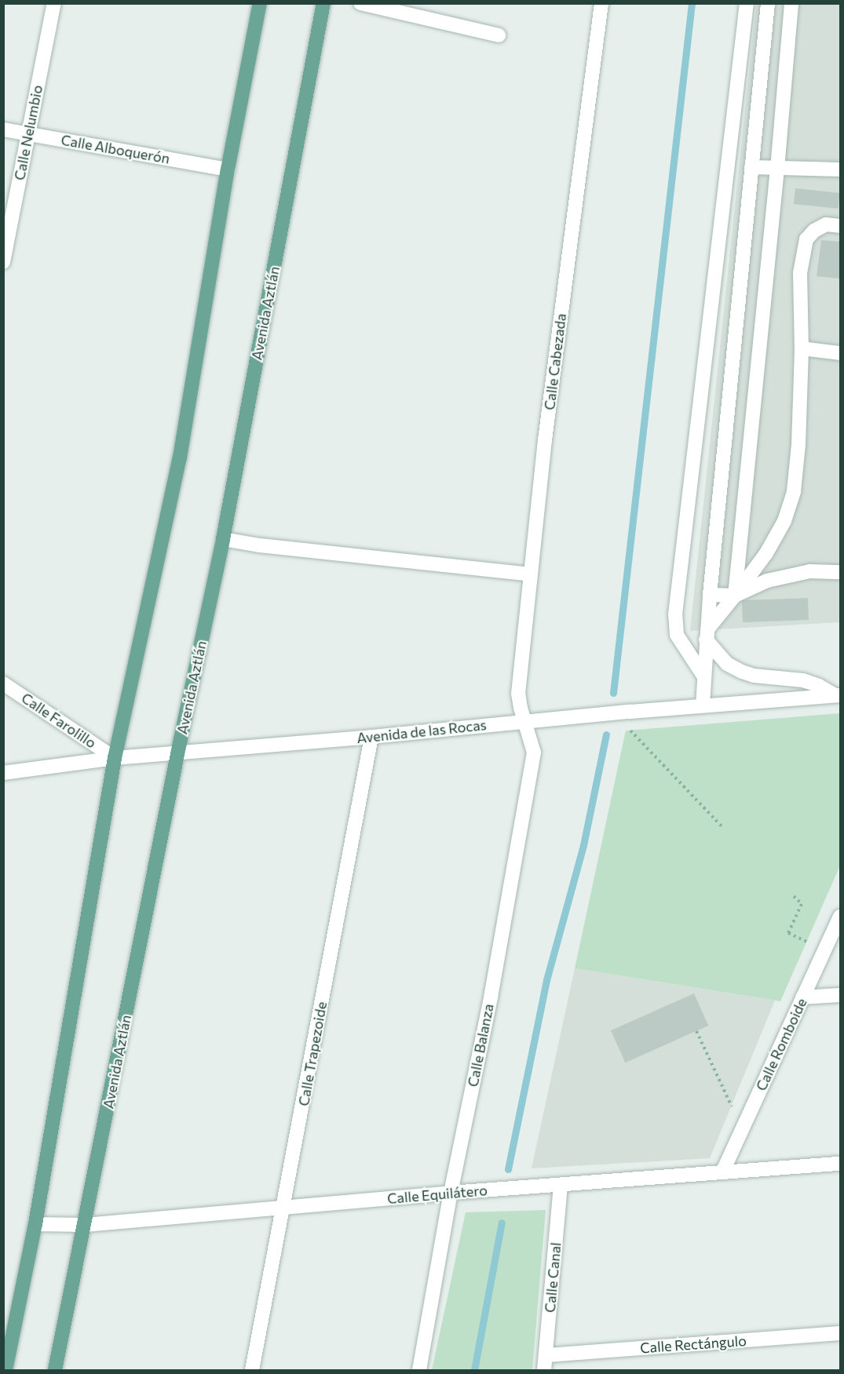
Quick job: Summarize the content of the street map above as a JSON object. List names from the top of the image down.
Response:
{
  "streets": {
    "main road": ["Avenida Aztlán"],
    "street": [
      "Calle Nelumbio",
      "Calle Alboquerón",
      "Calle Cabezada",
      "Calle Farolillo",
      "Avenida de las Rocas",
      "Calle Romboide",
      "Calle Balanza",
      "Calle Trapezoide",
      "Calle Equilátero",
      "Calle Canal",
      "Calle Rectángulo"
    ]
  },
  "crossings": [
    ["Calle Nelumbio", "Calle Alboquerón"],
    ["Avenida Aztlán", "Avenida de las Rocas"],
    ["Avenida Aztlán", "Calle Equilátero"],
    ["Calle Cabezada", "Avenida de las Rocas"],
    ["Calle Cabezada", "Calle Balanza"],
    ["Calle Farolillo", "Avenida de las Rocas"],
    ["Avenida de las Rocas", "Calle Balanza"],
    ["Avenida de las Rocas", "Calle Trapezoide"],
    ["Calle Romboide", "Calle Equilátero"],
    ["Calle Balanza", "Calle Equilátero"],
    ["Calle Trapezoide", "Calle Equilátero"],
    ["Calle Equilátero", "Calle Canal"],
    ["Calle Canal", "Calle Rectángulo"]
  ]
}
